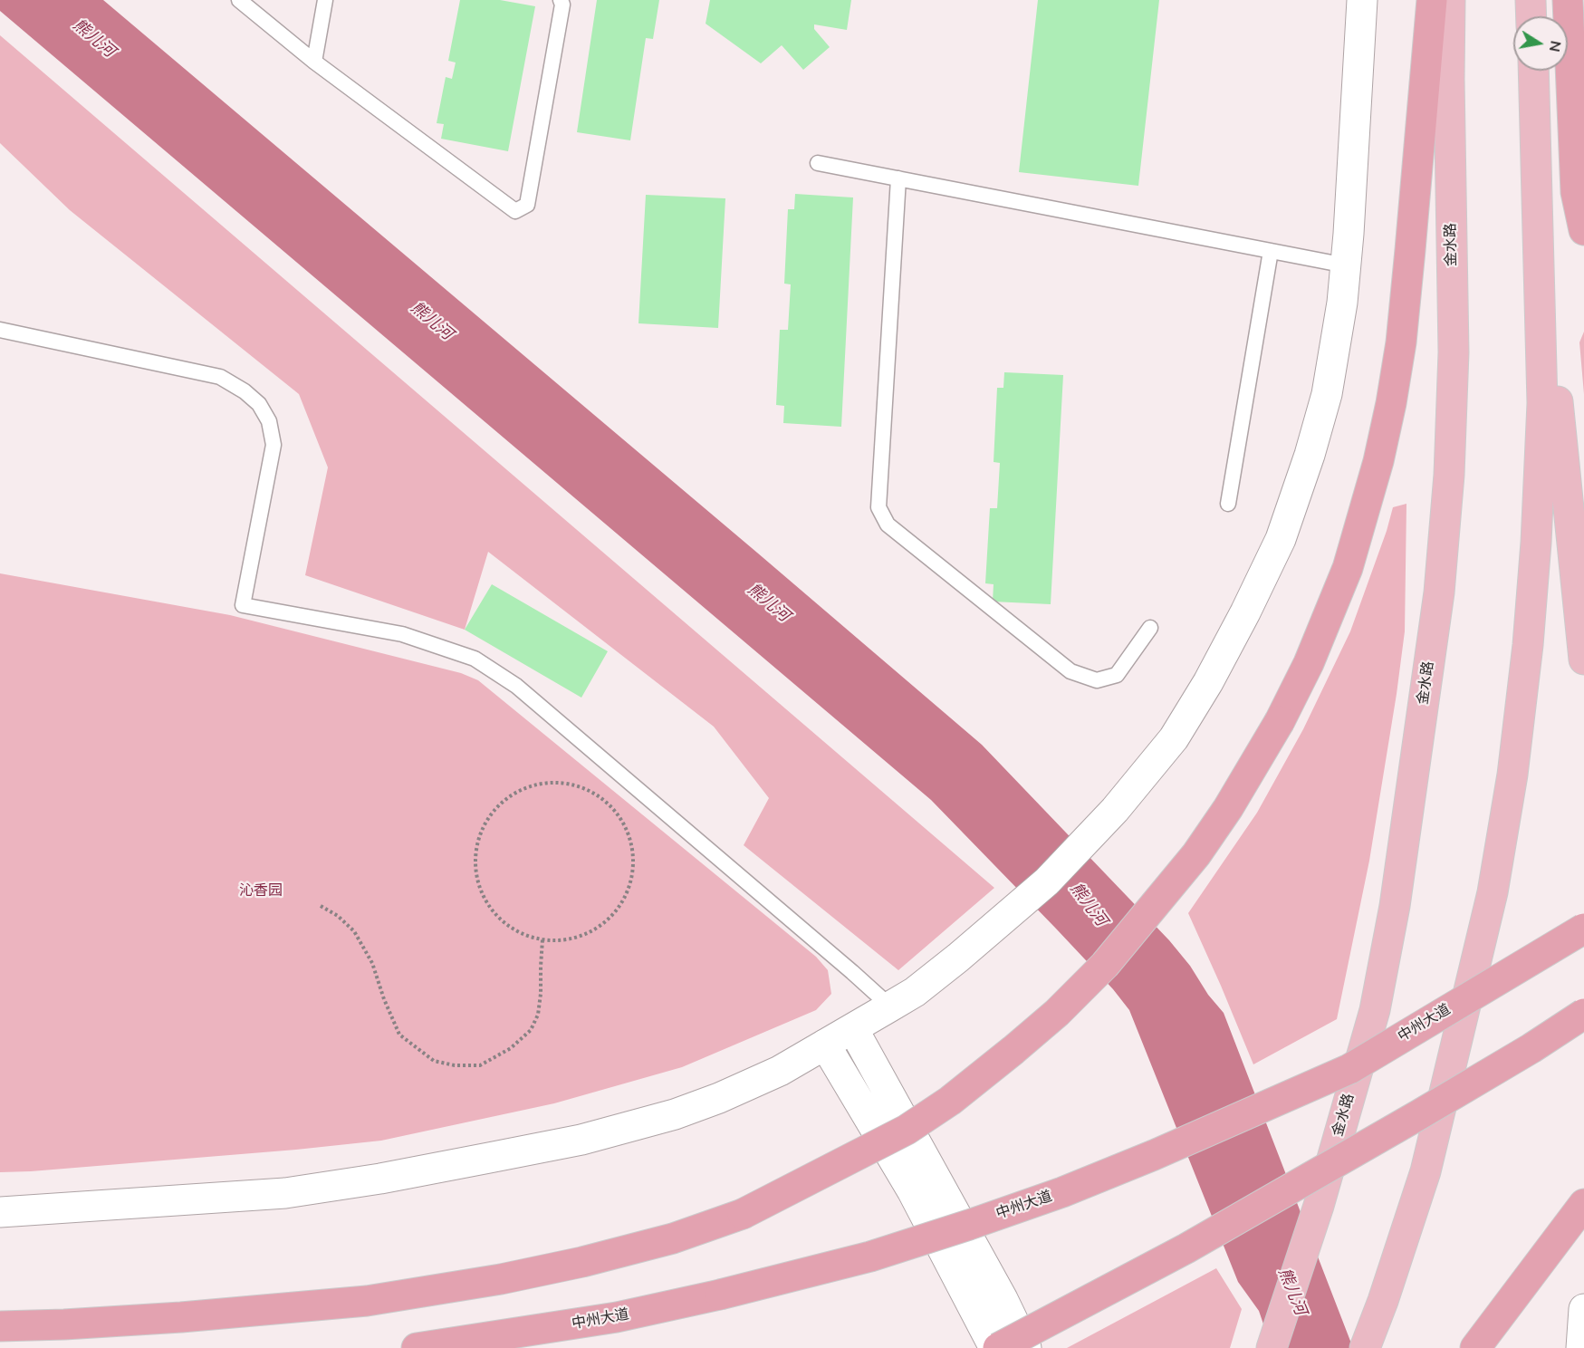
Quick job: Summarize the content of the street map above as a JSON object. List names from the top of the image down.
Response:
{
  "streets": {
    "highway": ["中州大道"],
    "main road": ["金水路"]
  },
  "water": ["熊儿河"],
  "parks": ["沁香园"],
  "north": "right"
}
